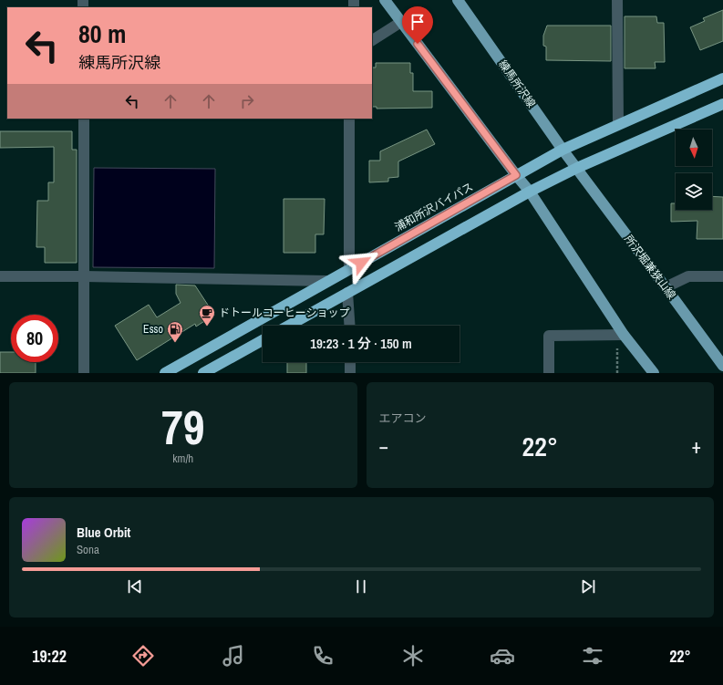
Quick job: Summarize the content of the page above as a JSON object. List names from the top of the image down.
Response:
{
  "streets": {
    "highway": ["浦和所沢バイパス"],
    "main road": ["練馬所沢線", "所沢堀兼狭山線"]
  },
  "crossings": [
    ["練馬所沢線", "浦和所沢バイパス"],
    ["練馬所沢線", "所沢堀兼狭山線"]
  ],
  "places": {
    "cafe": ["ドトールコーヒーショップ"],
    "fuel station": ["Esso"]
  },
  "north": "bottom",
  "page": {
    "turn": ["80 m", "練馬所沢線"],
    "limit": "80",
    "trip": "19:23 · 1 分 · 150 m",
    "tile": [
      ["79", "km/h"],
      "エアコン"
    ],
    "heat": ["−", "22°", "+"],
    "song": ["Blue Orbit", "Sona"],
    "tabs": ["19:22", "22°"]
  }
}
